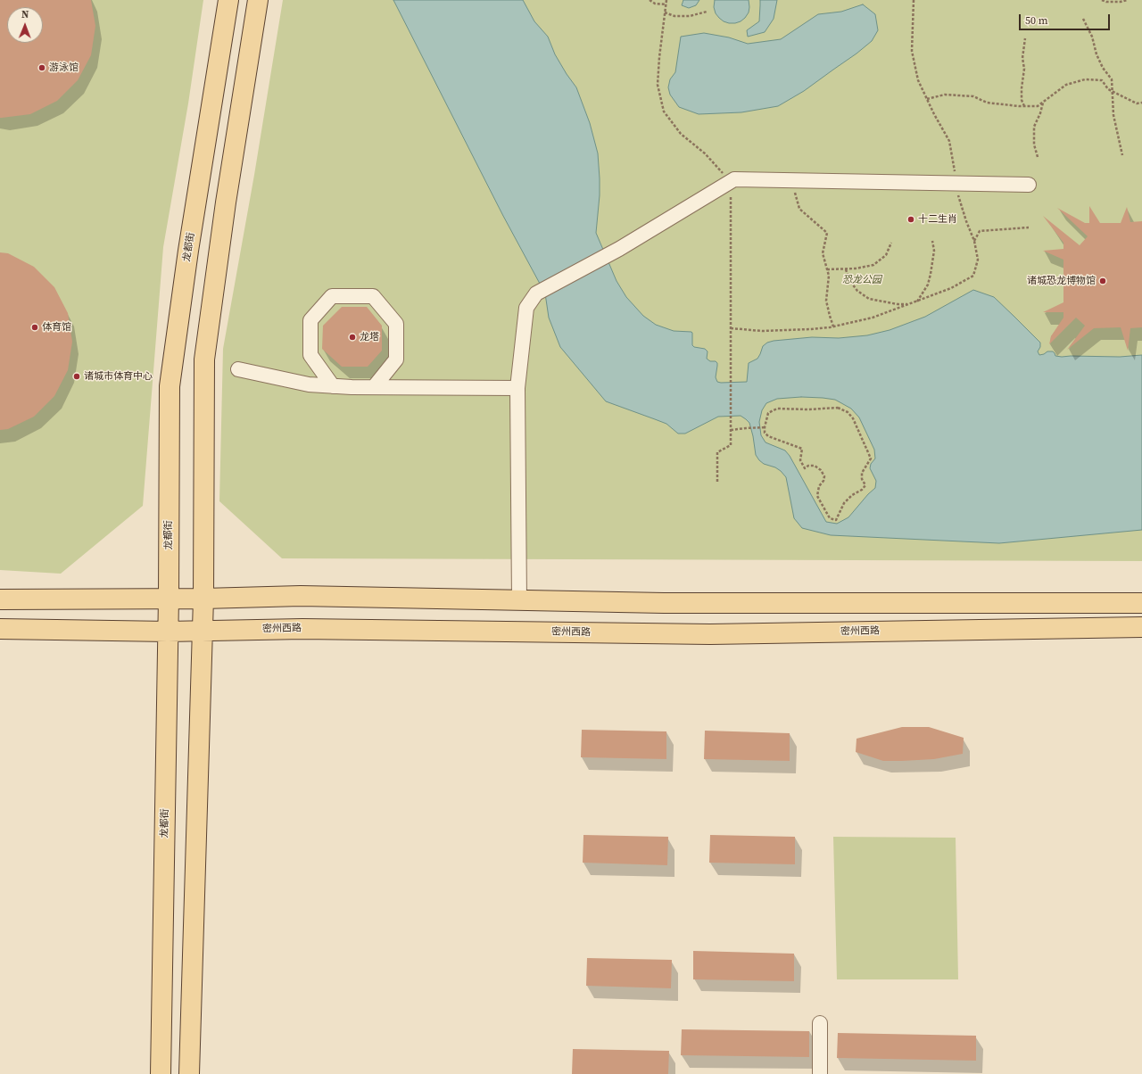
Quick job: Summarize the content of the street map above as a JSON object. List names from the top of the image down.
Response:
{
  "streets": {
    "main road": ["龙都街", "密州西路"]
  },
  "crossings": [
    ["龙都街", "密州西路"]
  ],
  "parks": ["恐龙公园"],
  "places": [
    "游泳馆",
    "十二生肖",
    "诸城恐龙博物馆",
    "体育馆",
    "龙塔",
    "诸城市体育中心"
  ],
  "scale_bar": "50 m",
  "north": "top"
}
